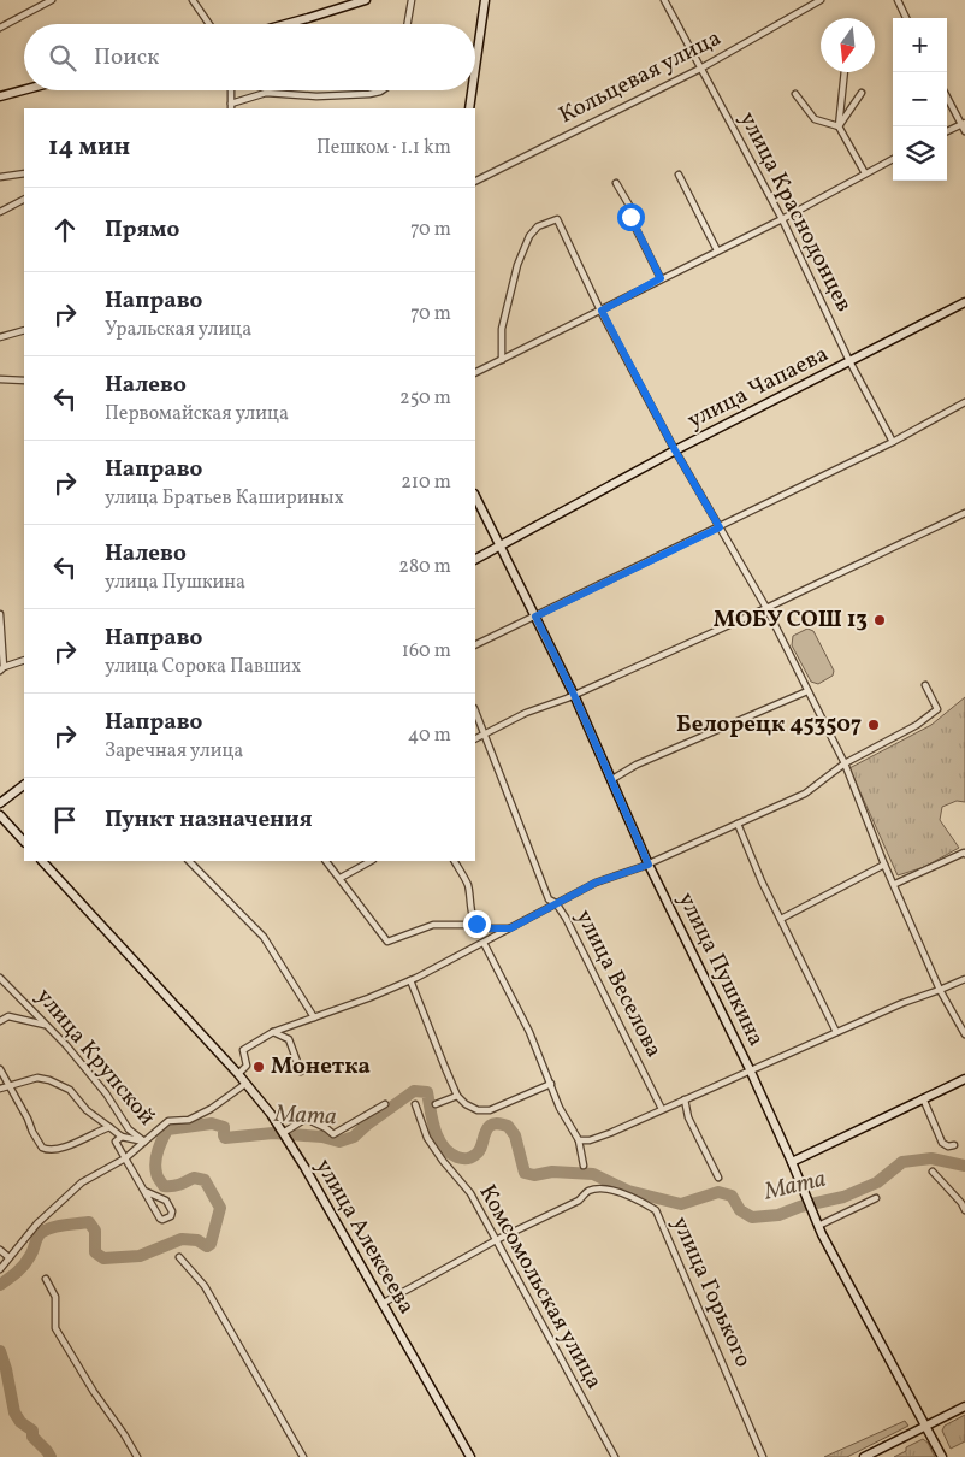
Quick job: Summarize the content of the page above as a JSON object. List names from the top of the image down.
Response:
{
  "streets": {
    "street": [
      "Кольцевая улица",
      "улица Краснодонцев",
      "улица Чапаева",
      "улица Пушкина",
      "улица Веселова",
      "улица Крупской",
      "улица Алексеева",
      "Комсомольская улица",
      "улица Горького"
    ]
  },
  "crossings": [
    ["Кольцевая улица", "улица Краснодонцев"],
    ["улица Краснодонцев", "улица Чапаева"],
    ["улица Чапаева", "улица Пушкина"],
    ["Комсомольская улица", "улица Горького"]
  ],
  "water": ["Мата"],
  "places": ["МОБУ СОШ 13", "Белорецк 453507", "Монетка"],
  "north": "bottom",
  "page": {
    "map_buttons": ["+", "−"],
    "search": "Поиск",
    "heading": ["14 мин", "Пешком · 1.1 km"],
    "list": [
      ["Прямо", "70 m"],
      ["Направо", "Уральская улица", "70 m"],
      ["Налево", "Первомайская улица", "250 m"],
      ["Направо", "улица Братьев Кашириных", "210 m"],
      ["Налево", "улица Пушкина", "280 m"],
      ["Направо", "улица Сорока Павших", "160 m"],
      ["Направо", "Заречная улица", "40 m"],
      "Пункт назначения"
    ]
  }
}
